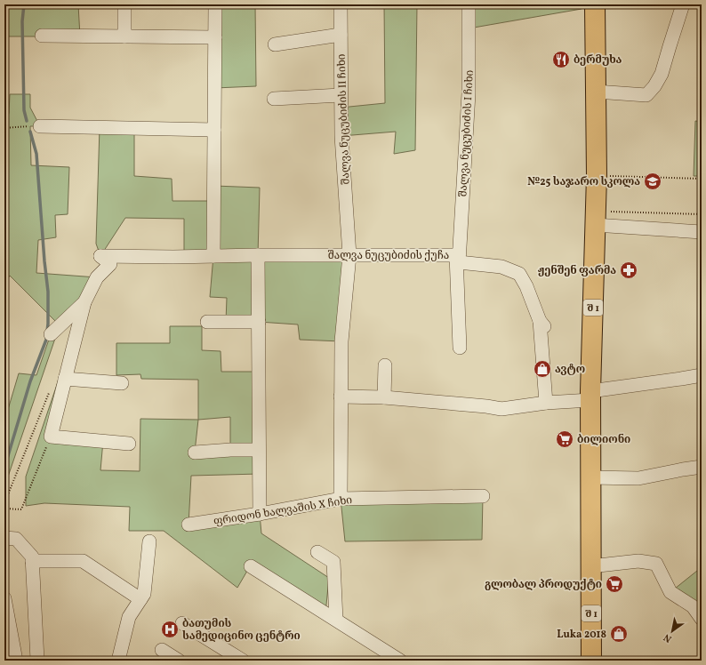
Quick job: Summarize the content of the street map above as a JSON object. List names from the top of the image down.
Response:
{
  "streets": {
    "highway": ["შ 1"],
    "street": [
      "შალვა ნუცუბიძის II ჩიხი",
      "შალვა ნუცუბიძის I ჩიხი",
      "შალვა ნუცუბიძის ქუჩა",
      "ფრიდონ ხალვაშის X ჩიხი"
    ]
  },
  "crossings": [
    ["შალვა ნუცუბიძის II ჩიხი", "შალვა ნუცუბიძის ქუჩა"],
    ["შალვა ნუცუბიძის II ჩიხი", "ფრიდონ ხალვაშის X ჩიხი"],
    ["შალვა ნუცუბიძის I ჩიხი", "შალვა ნუცუბიძის ქუჩა"]
  ],
  "places": {
    "restaurant": ["ბერმუხა"],
    "school or university": ["№25 საჯარო სკოლა"],
    "pharmacy": ["ჟენშენ ფარმა"],
    "shop": ["ავტო", "Luka 2018"],
    "supermarket": ["ბილიონი", "გლობალ პროდუქტი"],
    "hospital": ["ბათუმის სამედიცინო ცენტრი"]
  },
  "north": "bottom left"
}
